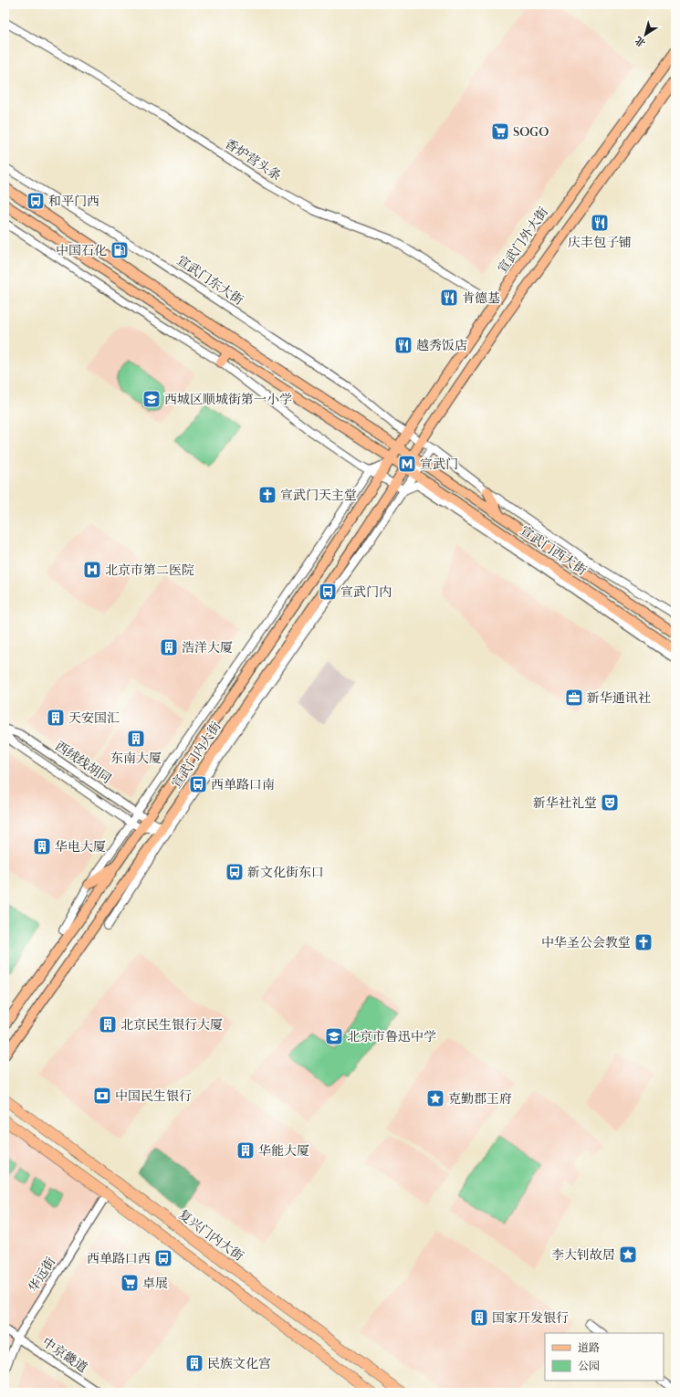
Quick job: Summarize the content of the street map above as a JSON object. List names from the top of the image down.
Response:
{
  "streets": {
    "highway": ["复兴门内大街"],
    "main road": ["宣武门外大街", "宣武门西大街", "宣武门内大街"],
    "street": [
      "香炉营头条",
      "宣武门东大街",
      "西绒线胡同",
      "华远街",
      "中京畿道"
    ]
  },
  "crossings": [
    ["香炉营头条", "宣武门外大街"],
    ["宣武门外大街", "宣武门东大街"],
    ["宣武门外大街", "宣武门西大街"],
    ["宣武门外大街", "宣武门内大街"],
    ["宣武门东大街", "宣武门西大街"],
    ["宣武门西大街", "宣武门内大街"],
    ["宣武门内大街", "西绒线胡同"],
    ["华远街", "中京畿道"]
  ],
  "places": {
    "supermarket": ["SOGO", "卓展"],
    "bus stop": [
      "和平门西",
      "宣武门内",
      "西单路口南",
      "新文化街东口",
      "西单路口西"
    ],
    "restaurant": ["庆丰包子铺", "肯德基", "越秀饭店"],
    "fuel station": ["中国石化"],
    "school or university": ["西城区顺城街第一小学", "北京市鲁迅中学"],
    "metro station": ["宣武门"],
    "church": ["宣武门天主堂", "中华圣公会教堂"],
    "hospital": ["北京市第二医院"],
    "building": [
      "浩洋大厦",
      "天安国汇",
      "东南大厦",
      "华电大厦",
      "北京民生银行大厦",
      "华能大厦",
      "国家开发银行",
      "民族文化宫"
    ],
    "office": ["新华通讯社"],
    "theatre": ["新华社礼堂"],
    "bank": ["中国民生银行"],
    "place": ["克勤郡王府", "李大钊故居"]
  },
  "legend": ["道路", "公园"],
  "north": "bottom left"
}
